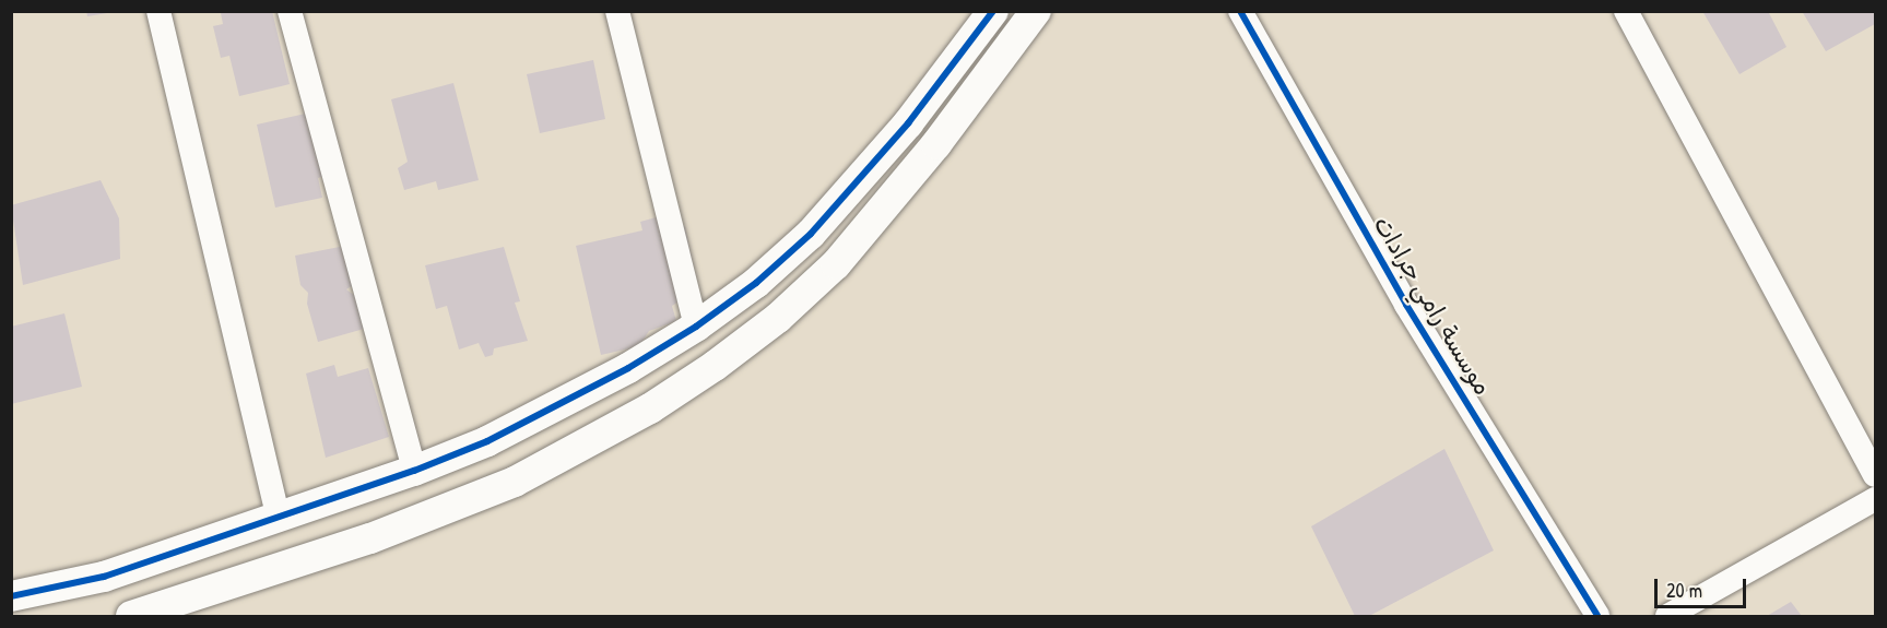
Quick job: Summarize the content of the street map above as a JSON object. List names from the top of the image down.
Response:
{
  "streets": {
    "street": ["موسسة رامي جرادات"]
  },
  "scale_bar": "20 m"
}
